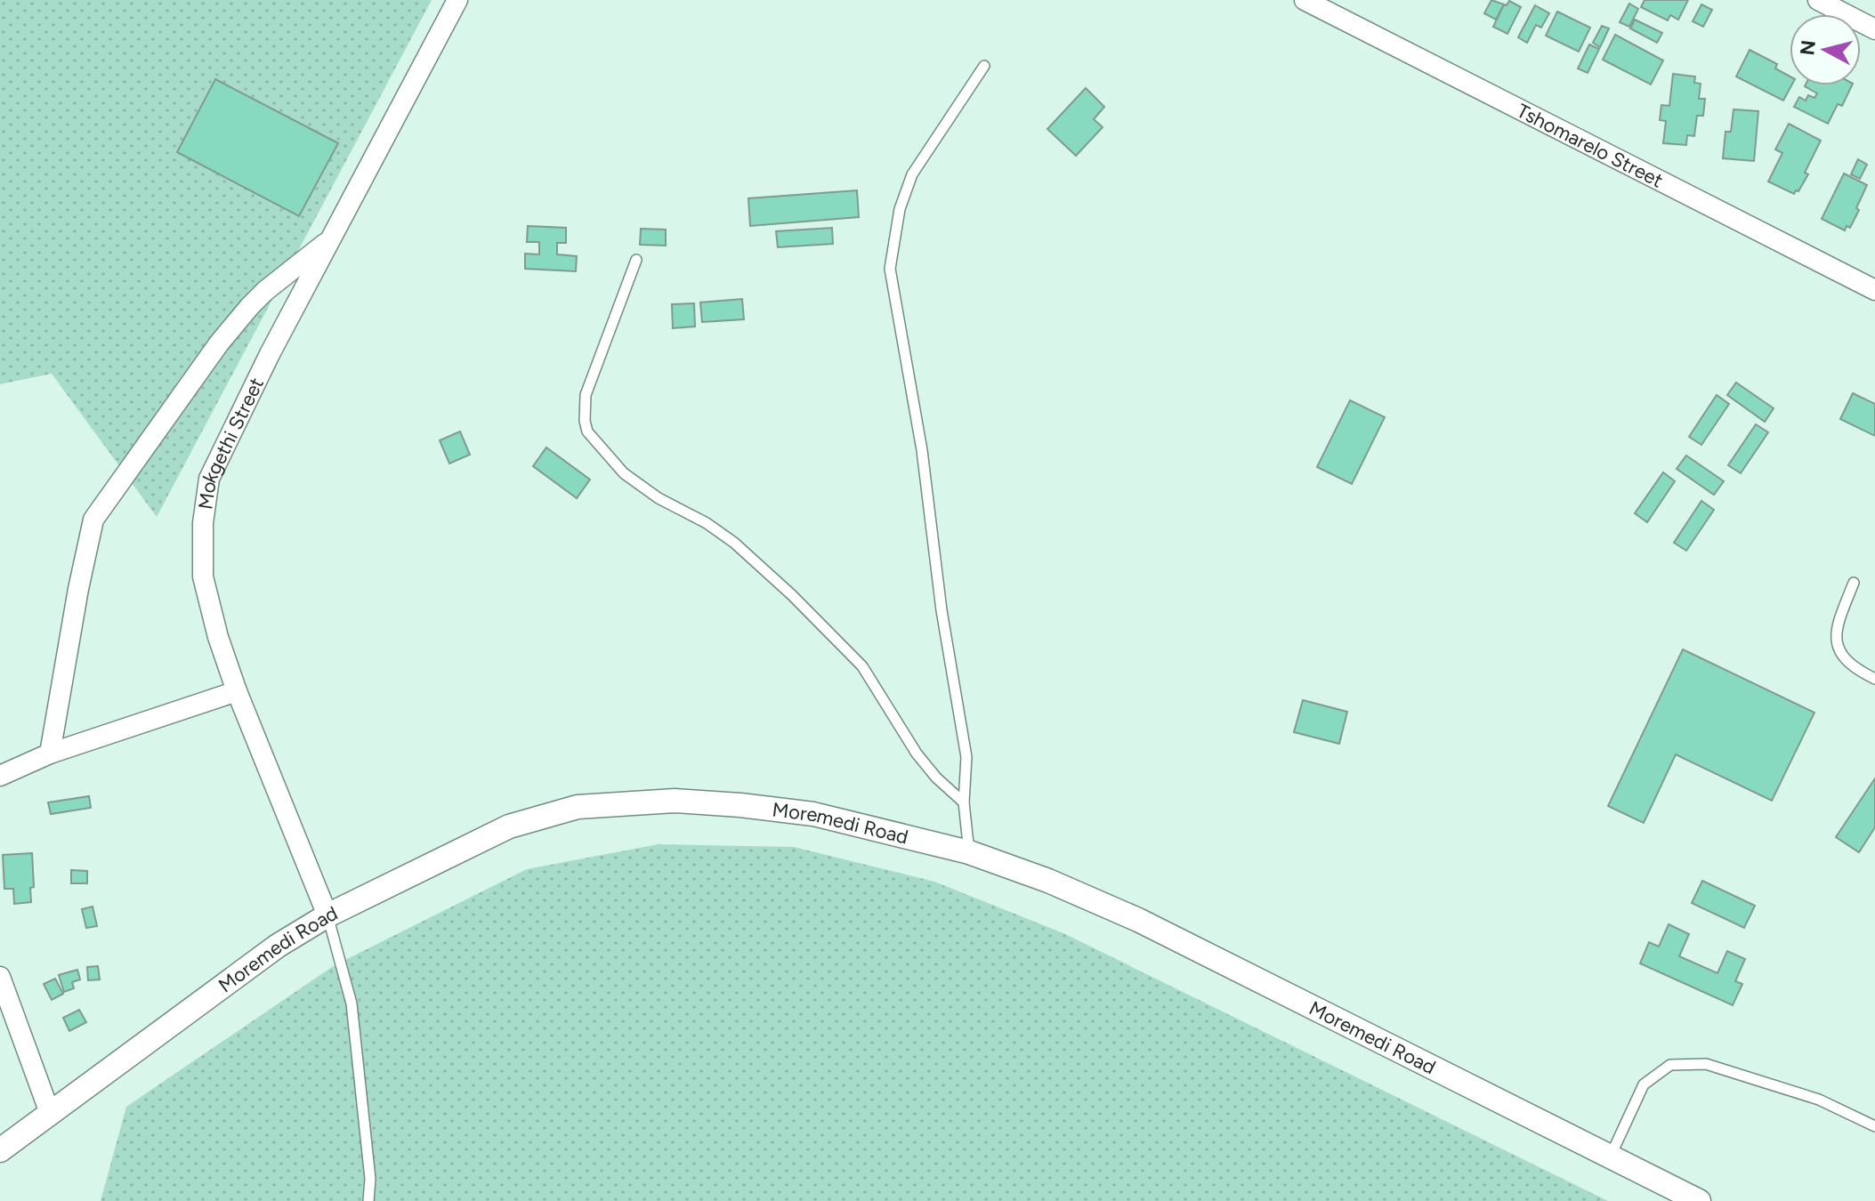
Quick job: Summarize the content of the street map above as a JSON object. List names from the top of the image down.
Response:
{
  "streets": {
    "street": ["Tshomarelo Street", "Mokgethi Street", "Moremedi Road"]
  },
  "crossings": [
    ["Mokgethi Street", "Moremedi Road"]
  ],
  "north": "left"
}
